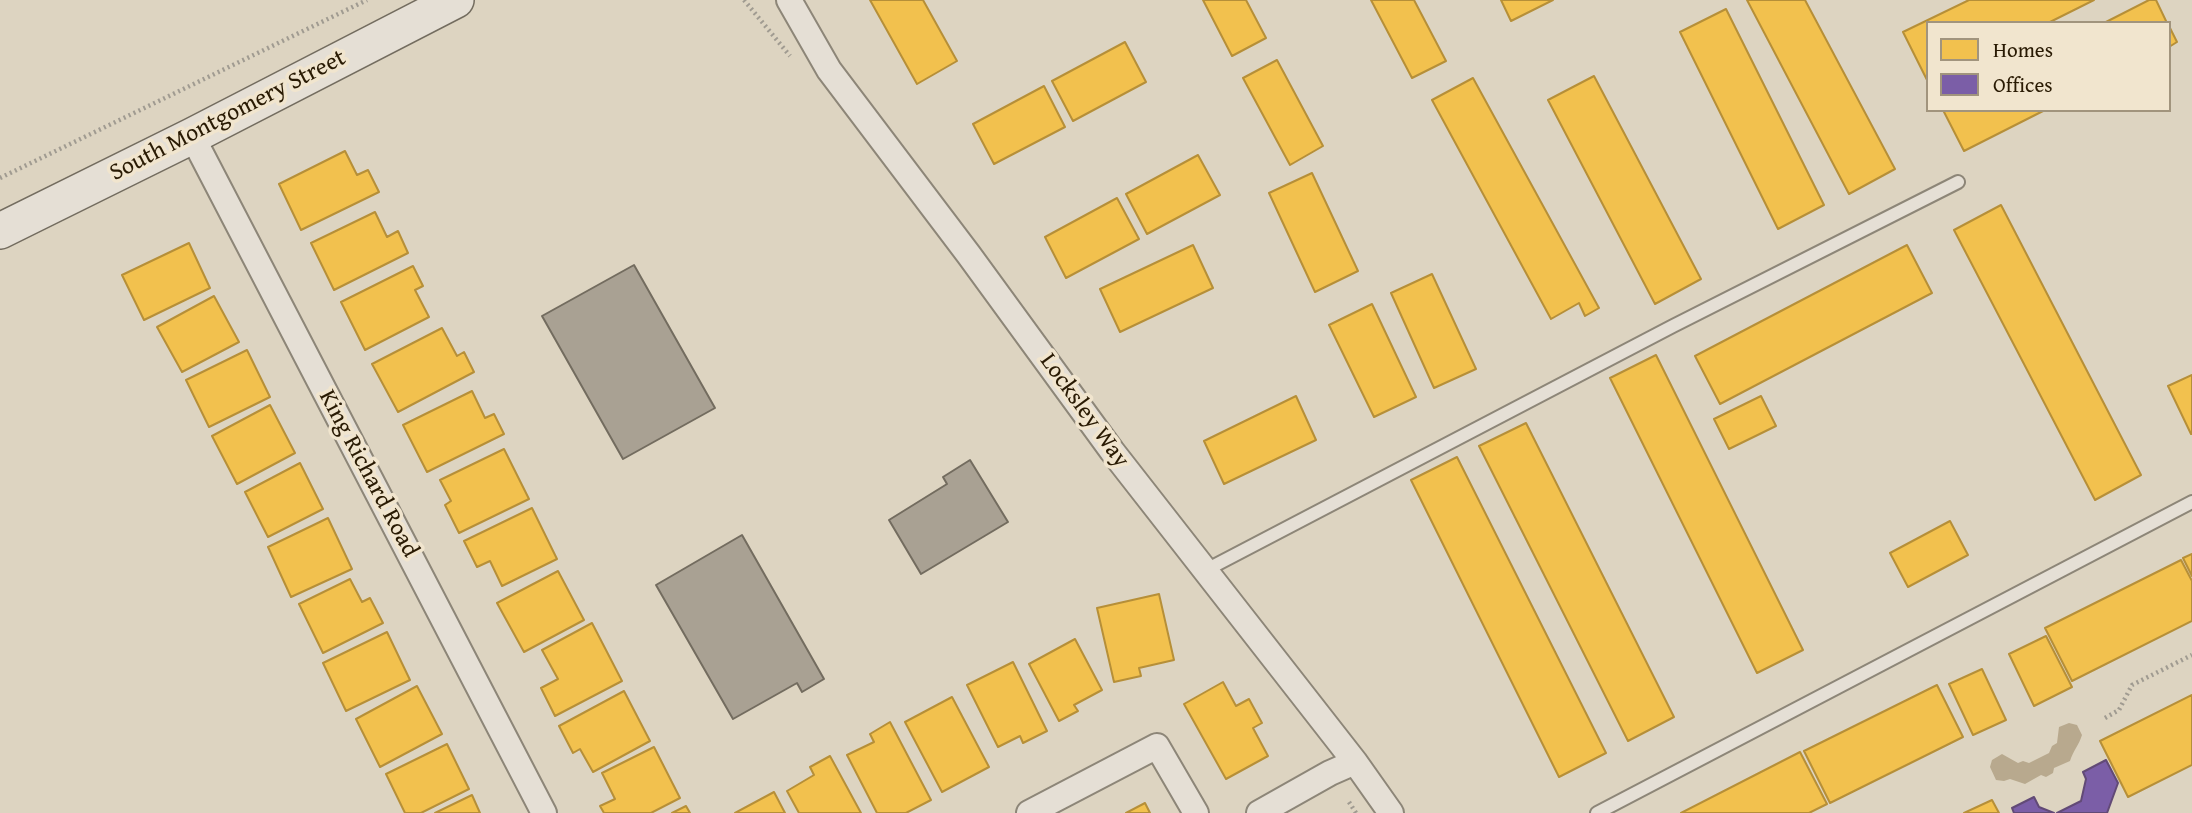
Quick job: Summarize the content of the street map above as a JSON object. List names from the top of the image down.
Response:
{
  "streets": {
    "street": ["South Montgomery Street", "Locksley Way", "King Richard Road"]
  },
  "crossings": [
    ["South Montgomery Street", "King Richard Road"]
  ],
  "legend": ["Homes", "Offices"]
}
